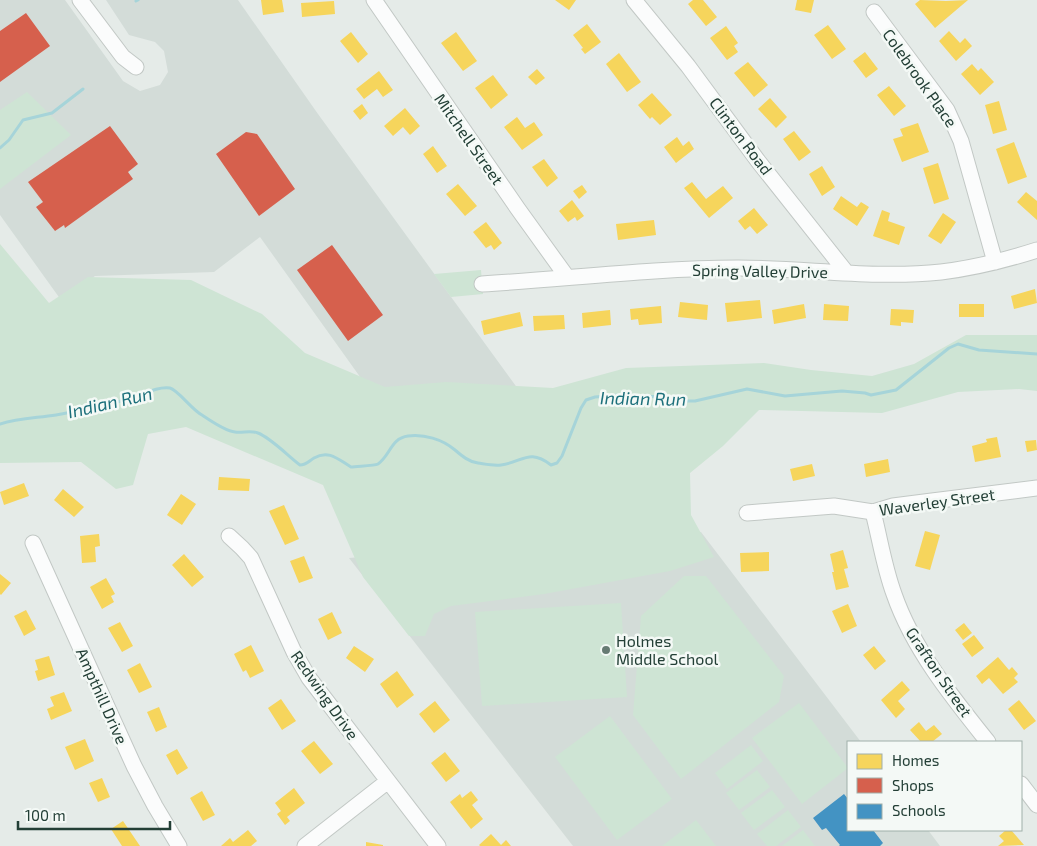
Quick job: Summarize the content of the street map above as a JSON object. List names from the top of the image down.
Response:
{
  "streets": {
    "street": [
      "Colebrook Place",
      "Clinton Road",
      "Mitchell Street",
      "Spring Valley Drive",
      "Waverley Street",
      "Grafton Street",
      "Redwing Drive",
      "Ampthill Drive"
    ]
  },
  "crossings": [
    ["Colebrook Place", "Spring Valley Drive"],
    ["Clinton Road", "Spring Valley Drive"],
    ["Mitchell Street", "Spring Valley Drive"],
    ["Waverley Street", "Grafton Street"]
  ],
  "water": ["Indian Run"],
  "places": ["Holmes Middle School"],
  "legend": ["Homes", "Shops", "Schools"],
  "scale_bar": "100 m"
}
